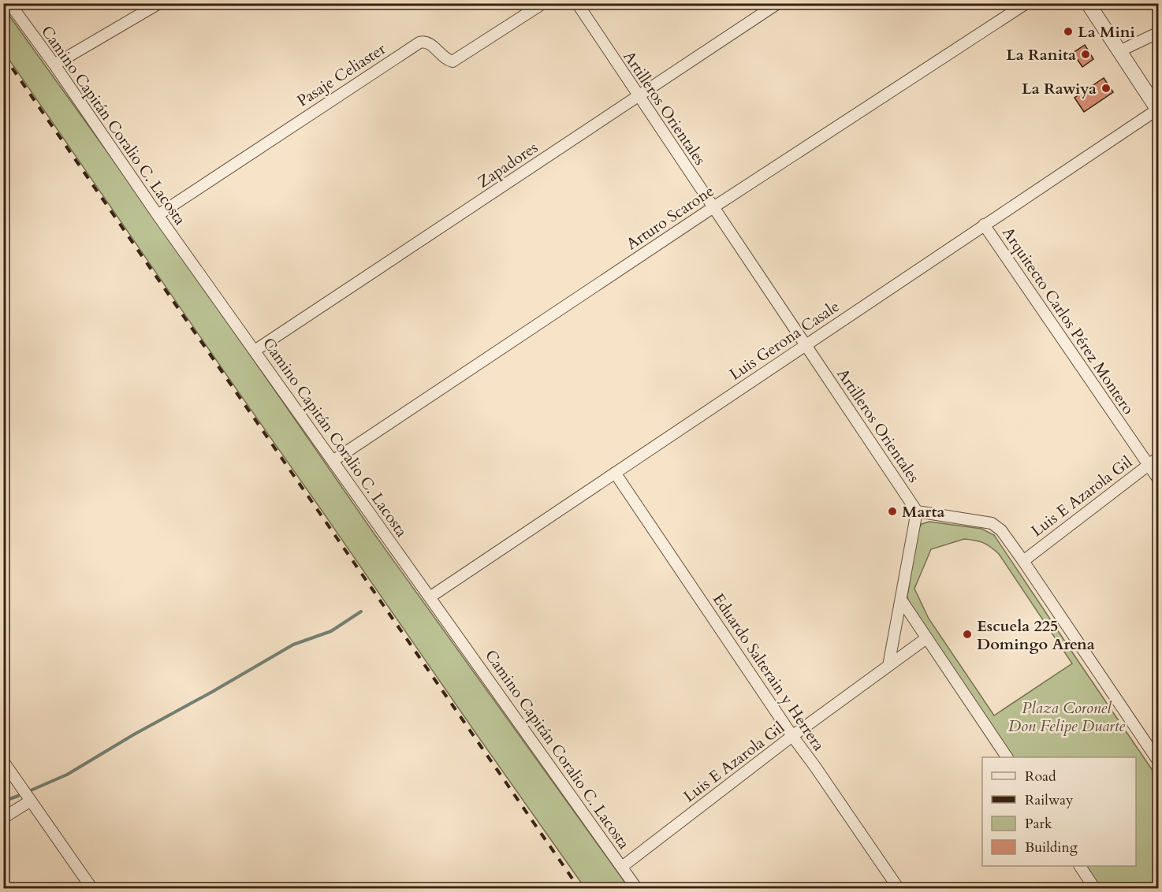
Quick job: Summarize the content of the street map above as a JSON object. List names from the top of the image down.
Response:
{
  "streets": {
    "street": [
      "Pasaje Celiaster",
      "Artilleros Orientales",
      "Camino Capitán Coralio C. Lacosta",
      "Zapadores",
      "Arturo Scarone",
      "Arquitecto Carlos Pérez Montero",
      "Luis Gerona Casale",
      "Luis E Azarola Gil",
      "Eduardo Salterain y Herrera"
    ]
  },
  "crossings": [
    ["Pasaje Celiaster", "Camino Capitán Coralio C. Lacosta"],
    ["Artilleros Orientales", "Zapadores"],
    ["Artilleros Orientales", "Arturo Scarone"],
    ["Artilleros Orientales", "Luis Gerona Casale"],
    ["Camino Capitán Coralio C. Lacosta", "Zapadores"],
    ["Camino Capitán Coralio C. Lacosta", "Arturo Scarone"],
    ["Camino Capitán Coralio C. Lacosta", "Luis Gerona Casale"],
    ["Camino Capitán Coralio C. Lacosta", "Luis E Azarola Gil"],
    ["Arquitecto Carlos Pérez Montero", "Luis Gerona Casale"],
    ["Arquitecto Carlos Pérez Montero", "Luis E Azarola Gil"],
    ["Luis Gerona Casale", "Eduardo Salterain y Herrera"],
    ["Luis E Azarola Gil", "Eduardo Salterain y Herrera"]
  ],
  "parks": ["Plaza Coronel Don Felipe Duarte"],
  "places": [
    "La Mini",
    "La Ranita",
    "La Rawiya",
    "Marta",
    "Escuela 225 Domingo Arena"
  ],
  "legend": [
    "Road",
    "Railway",
    "Park",
    "Building"
  ]
}
